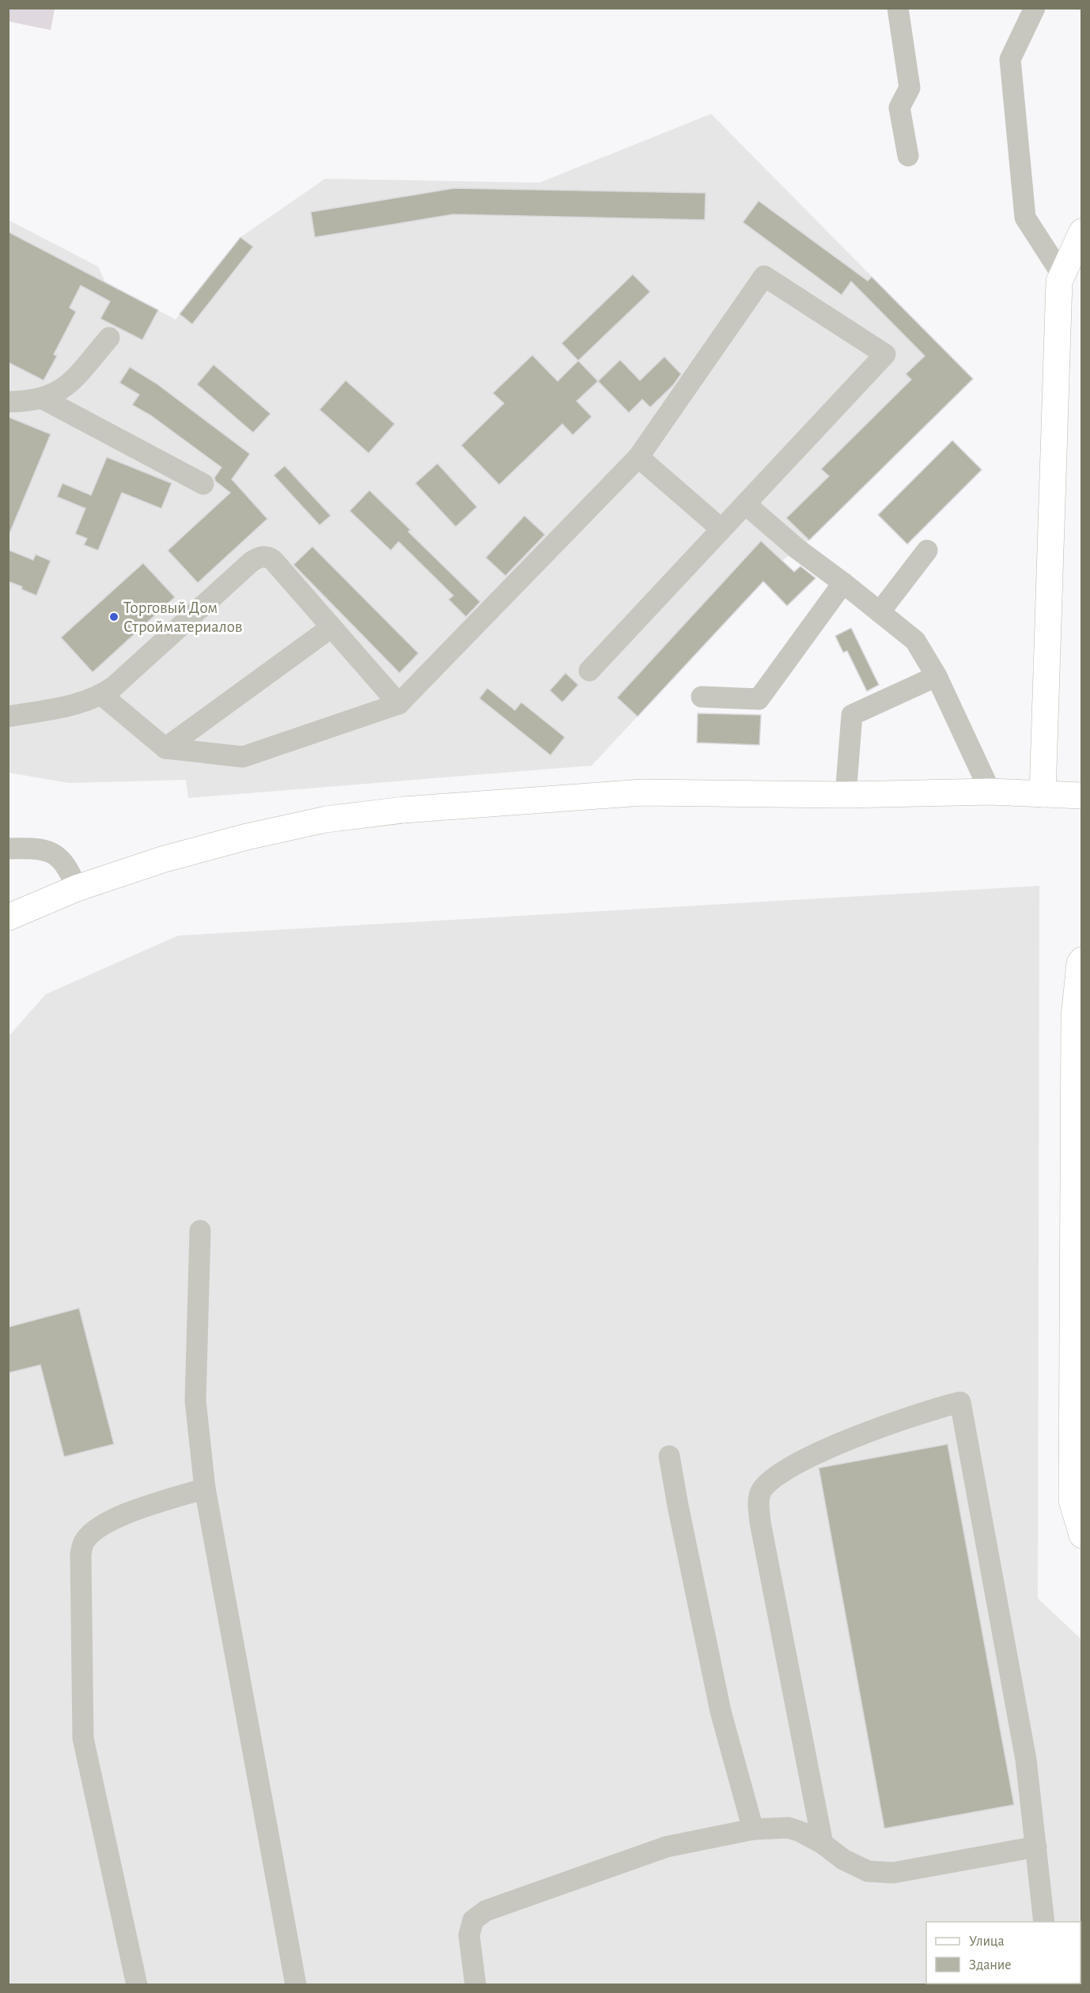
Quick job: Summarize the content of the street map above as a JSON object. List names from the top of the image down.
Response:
{
  "places": ["Торговый Дом Стройматериалов"],
  "legend": ["Улица", "Здание"]
}
